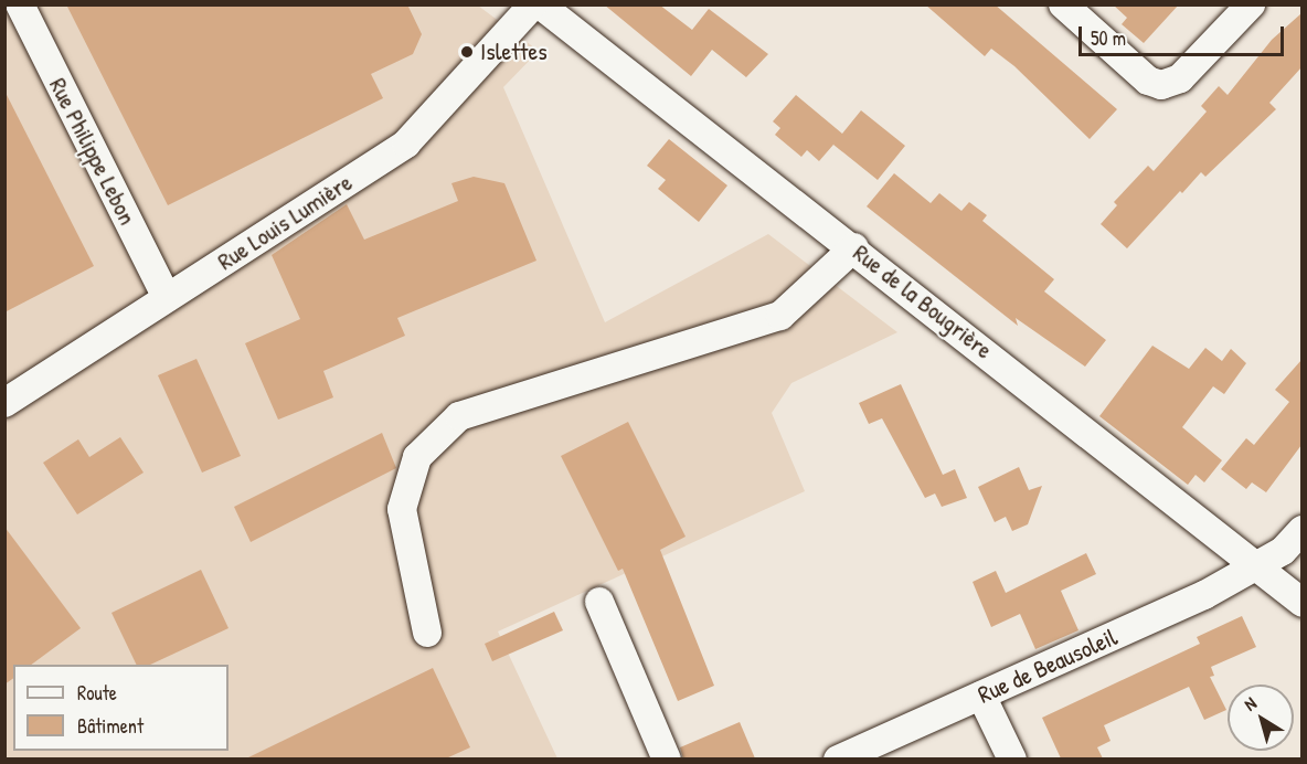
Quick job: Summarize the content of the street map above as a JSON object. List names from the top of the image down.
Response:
{
  "streets": {
    "street": [
      "Rue Philippe Lebon",
      "Rue Louis Lumière",
      "Rue de la Bougrière",
      "Rue de Beausoleil"
    ]
  },
  "crossings": [
    ["Rue Philippe Lebon", "Rue Louis Lumière"],
    ["Rue de la Bougrière", "Rue de Beausoleil"]
  ],
  "places": ["Islettes"],
  "legend": ["Route", "Bâtiment"],
  "scale_bar": "50 m",
  "north": "top left"
}
